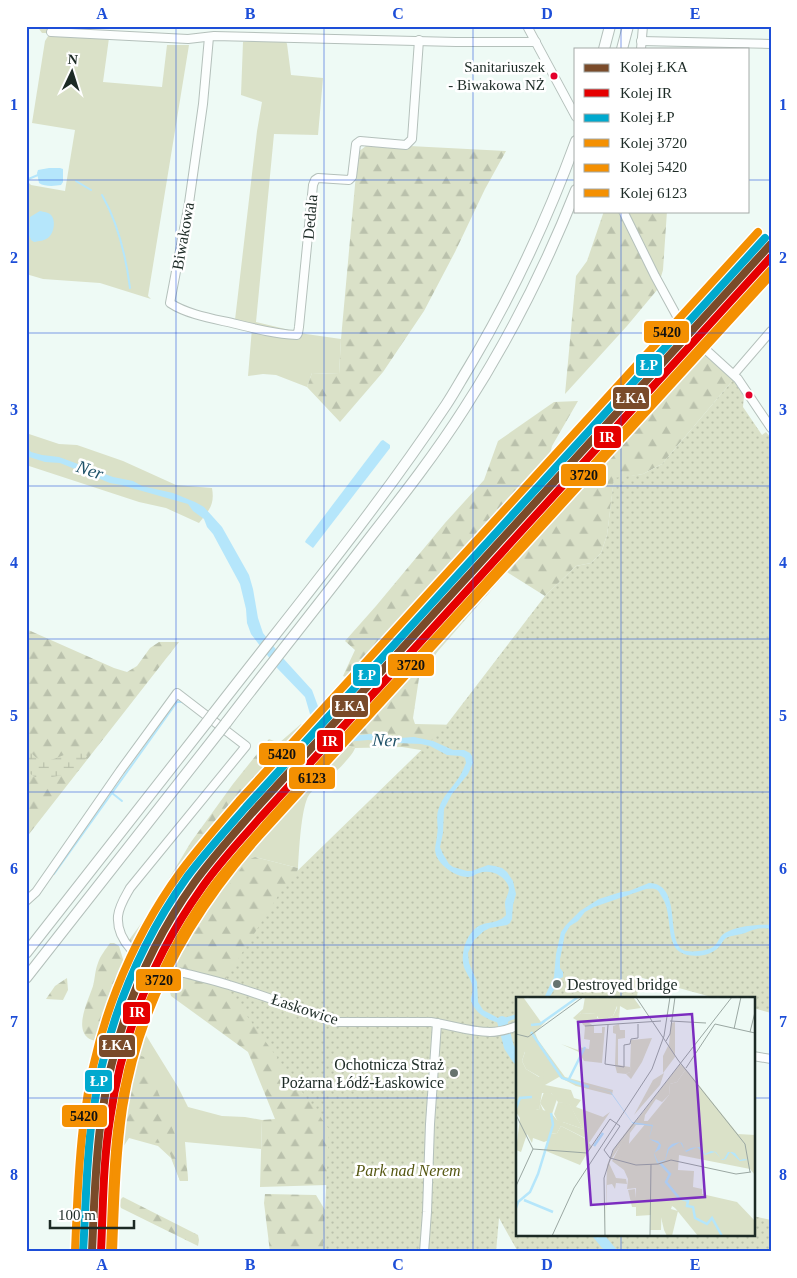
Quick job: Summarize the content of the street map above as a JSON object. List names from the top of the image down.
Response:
{
  "streets": {
    "street": ["Dedala", "Biwakowa", "Łaskowice"]
  },
  "crossings": [
    ["Dedala", "Biwakowa"]
  ],
  "water": ["Ner"],
  "parks": ["Park nad Nerem"],
  "places": ["Sanitariuszek - Biwakowa NŻ", "Destroyed bridge", "Ochotnicza Straż Pożarna Łódź-Łaskowice"],
  "lines": [
    "rail line 5420",
    "rail line ŁP",
    "rail line ŁKA",
    "rail line IR",
    "rail line 3720",
    "rail line 6123"
  ],
  "legend": [
    "Kolej ŁKA",
    "Kolej IR",
    "Kolej ŁP",
    "Kolej 3720",
    "Kolej 5420",
    "Kolej 6123"
  ],
  "scale_bar": "100 m",
  "north": "top",
  "grid": {
    "columns": [
      "A",
      "B",
      "C",
      "D",
      "E"
    ],
    "rows": [
      "1",
      "2",
      "3",
      "4",
      "5",
      "6",
      "7",
      "8"
    ]
  }
}
